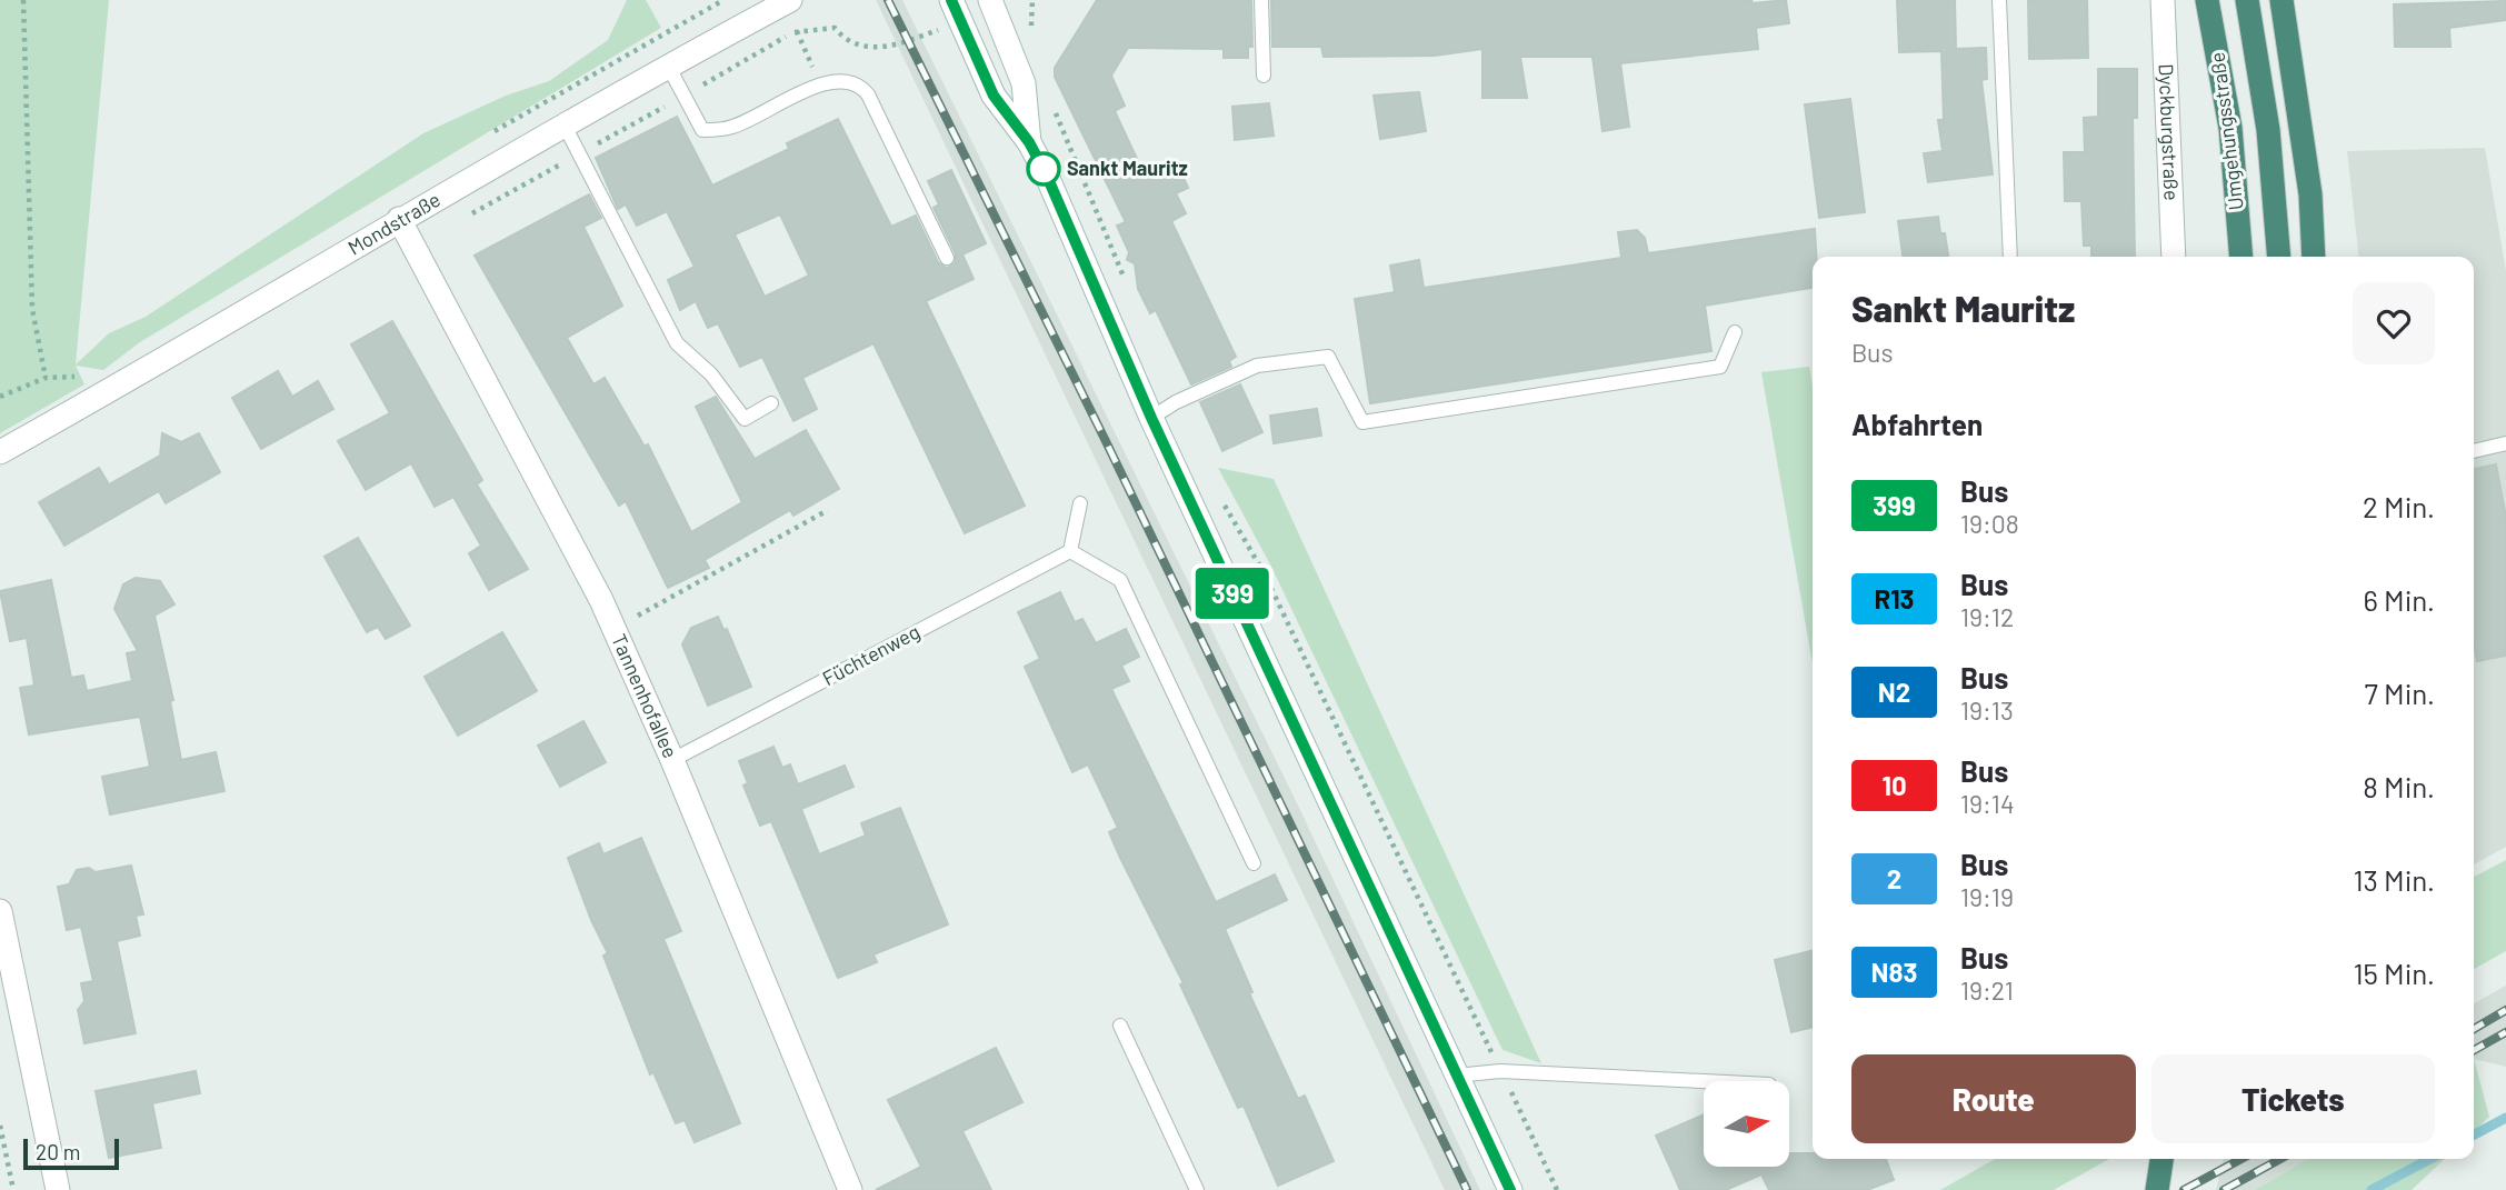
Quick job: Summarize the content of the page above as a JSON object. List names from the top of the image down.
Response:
{
  "streets": {
    "highway": ["Umgehungsstraße"],
    "street": ["Dyckburgstraße", "Mondstraße", "Tannenhofallee"],
    "lane": ["Füchtenweg"]
  },
  "crossings": [
    ["Mondstraße", "Tannenhofallee"],
    ["Füchtenweg", "Tannenhofallee"]
  ],
  "places": ["Sankt Mauritz"],
  "lines": ["bus line 399"],
  "scale_bar": "20 m",
  "north": "right",
  "page": {
    "on_map": "399",
    "heading": [
      ["Sankt Mauritz", "Bus"],
      "Abfahrten"
    ],
    "list": [
      {
        "mark": "399",
        "name": "Bus",
        "note": "19:08",
        "value": "2 Min."
      },
      {
        "mark": "R13",
        "name": "Bus",
        "note": "19:12",
        "value": "6 Min."
      },
      {
        "mark": "N2",
        "name": "Bus",
        "note": "19:13",
        "value": "7 Min."
      },
      {
        "mark": "10",
        "name": "Bus",
        "note": "19:14",
        "value": "8 Min."
      },
      {
        "mark": "2",
        "name": "Bus",
        "note": "19:19",
        "value": "13 Min."
      },
      {
        "mark": "N83",
        "name": "Bus",
        "note": "19:21",
        "value": "15 Min."
      }
    ],
    "buttons": ["Route", "Tickets"],
    "scale": "20 m"
  }
}
